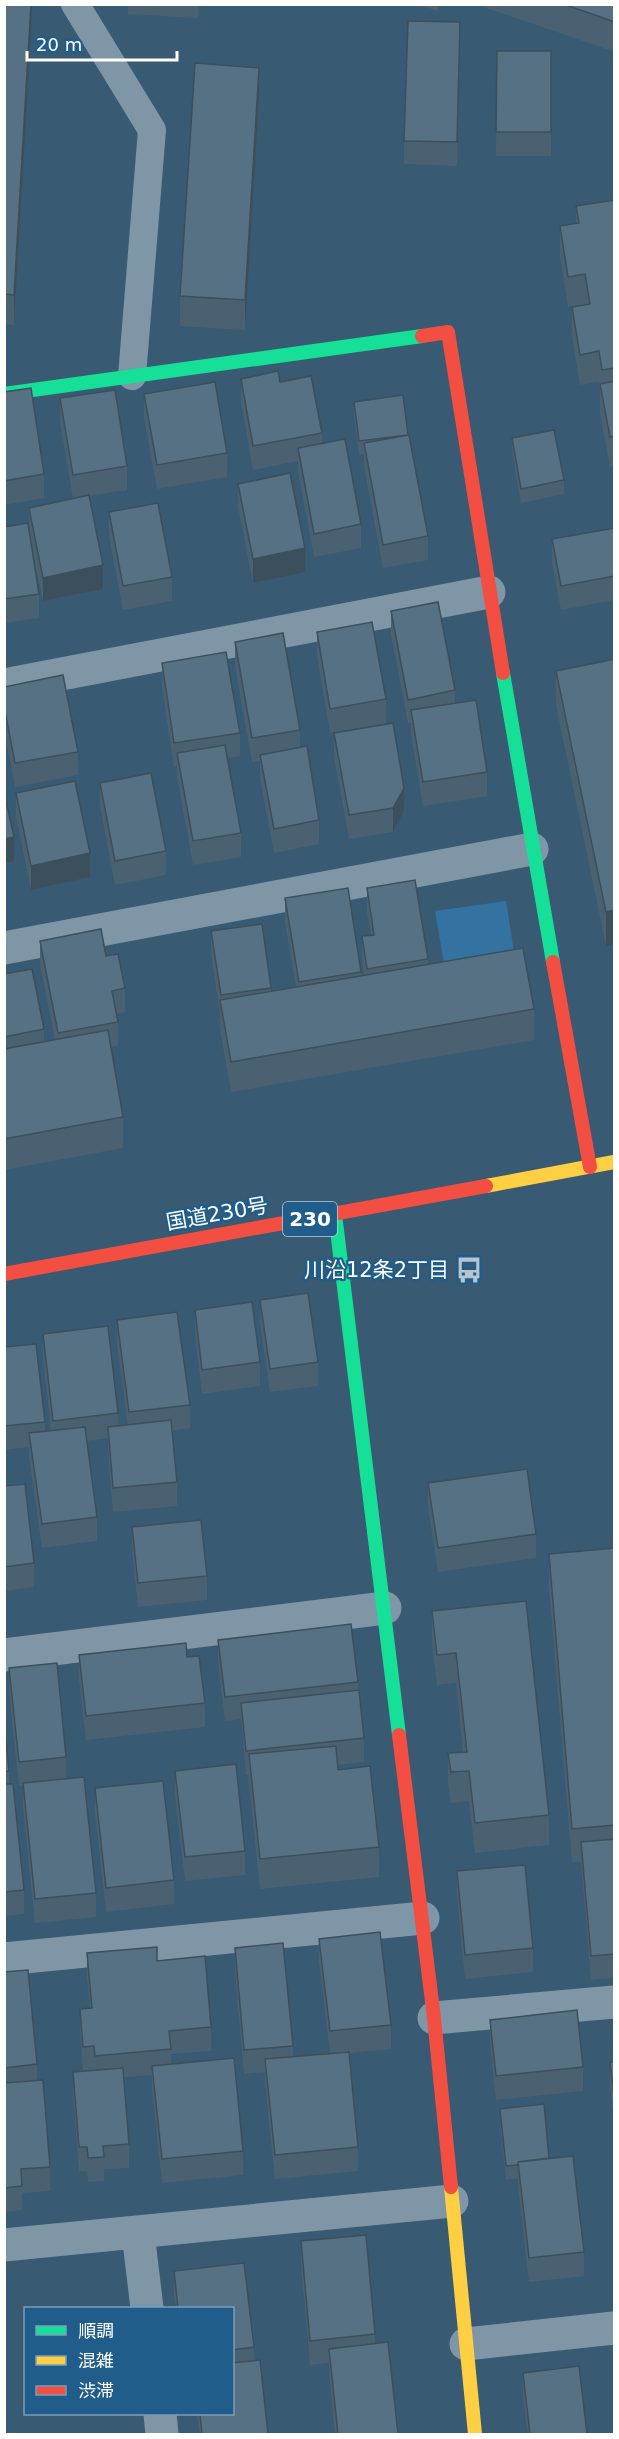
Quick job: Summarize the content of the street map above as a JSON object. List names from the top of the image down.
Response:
{
  "streets": {
    "main road": ["国道230号", "230"]
  },
  "places": {
    "bus stop": ["川沿12条2丁目"]
  },
  "legend": ["順調", "混雑", "渋滞"],
  "scale_bar": "20 m"
}
